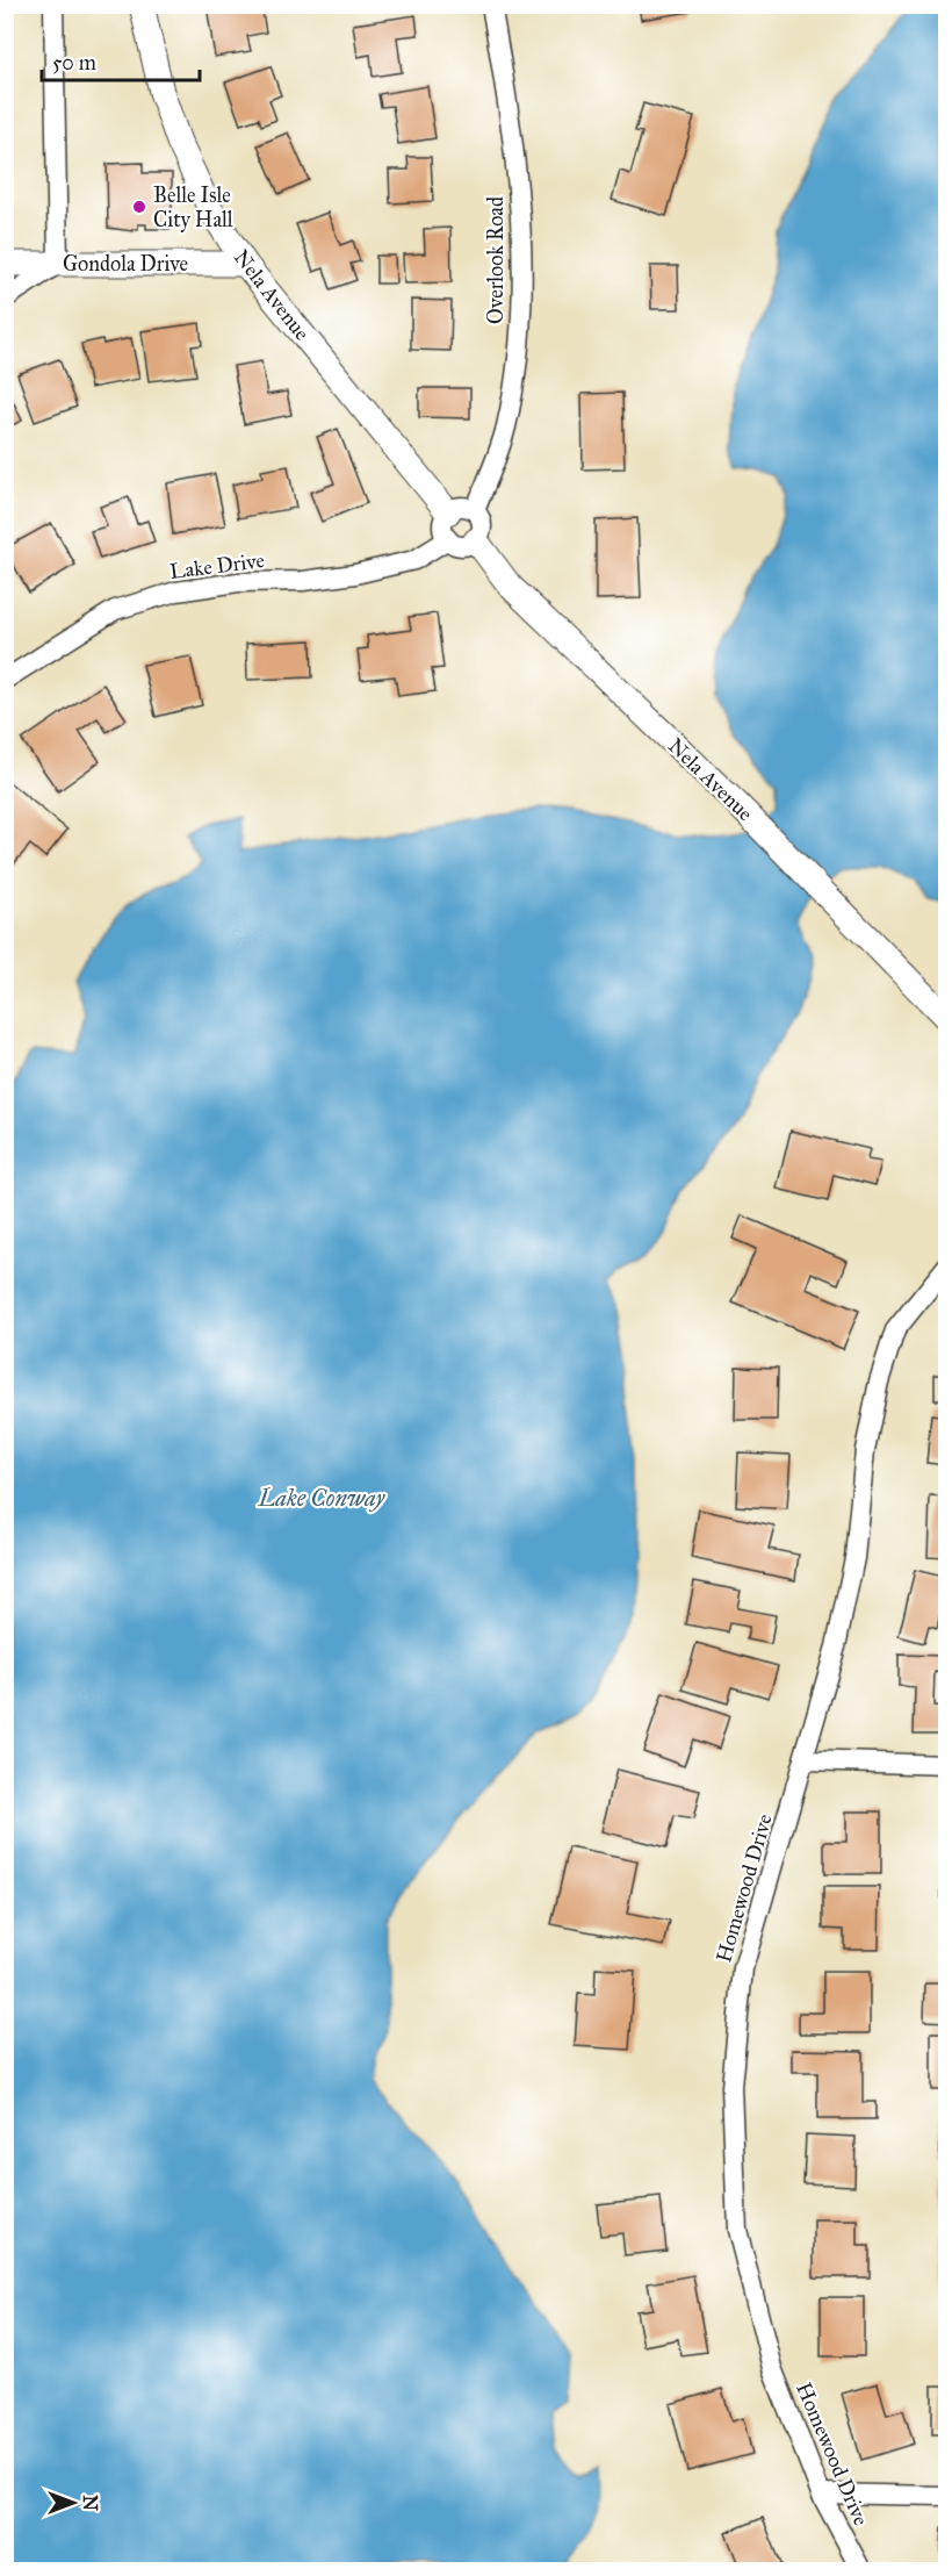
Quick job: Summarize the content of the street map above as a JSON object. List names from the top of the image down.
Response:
{
  "streets": {
    "street": [
      "Overlook Road",
      "Gondola Drive",
      "Nela Avenue",
      "Lake Drive",
      "Homewood Drive"
    ]
  },
  "crossings": [
    ["Overlook Road", "Nela Avenue"],
    ["Overlook Road", "Lake Drive"],
    ["Gondola Drive", "Nela Avenue"],
    ["Nela Avenue", "Lake Drive"]
  ],
  "water": ["Lake Conway"],
  "places": ["Belle Isle City Hall"],
  "scale_bar": "50 m",
  "north": "right"
}
